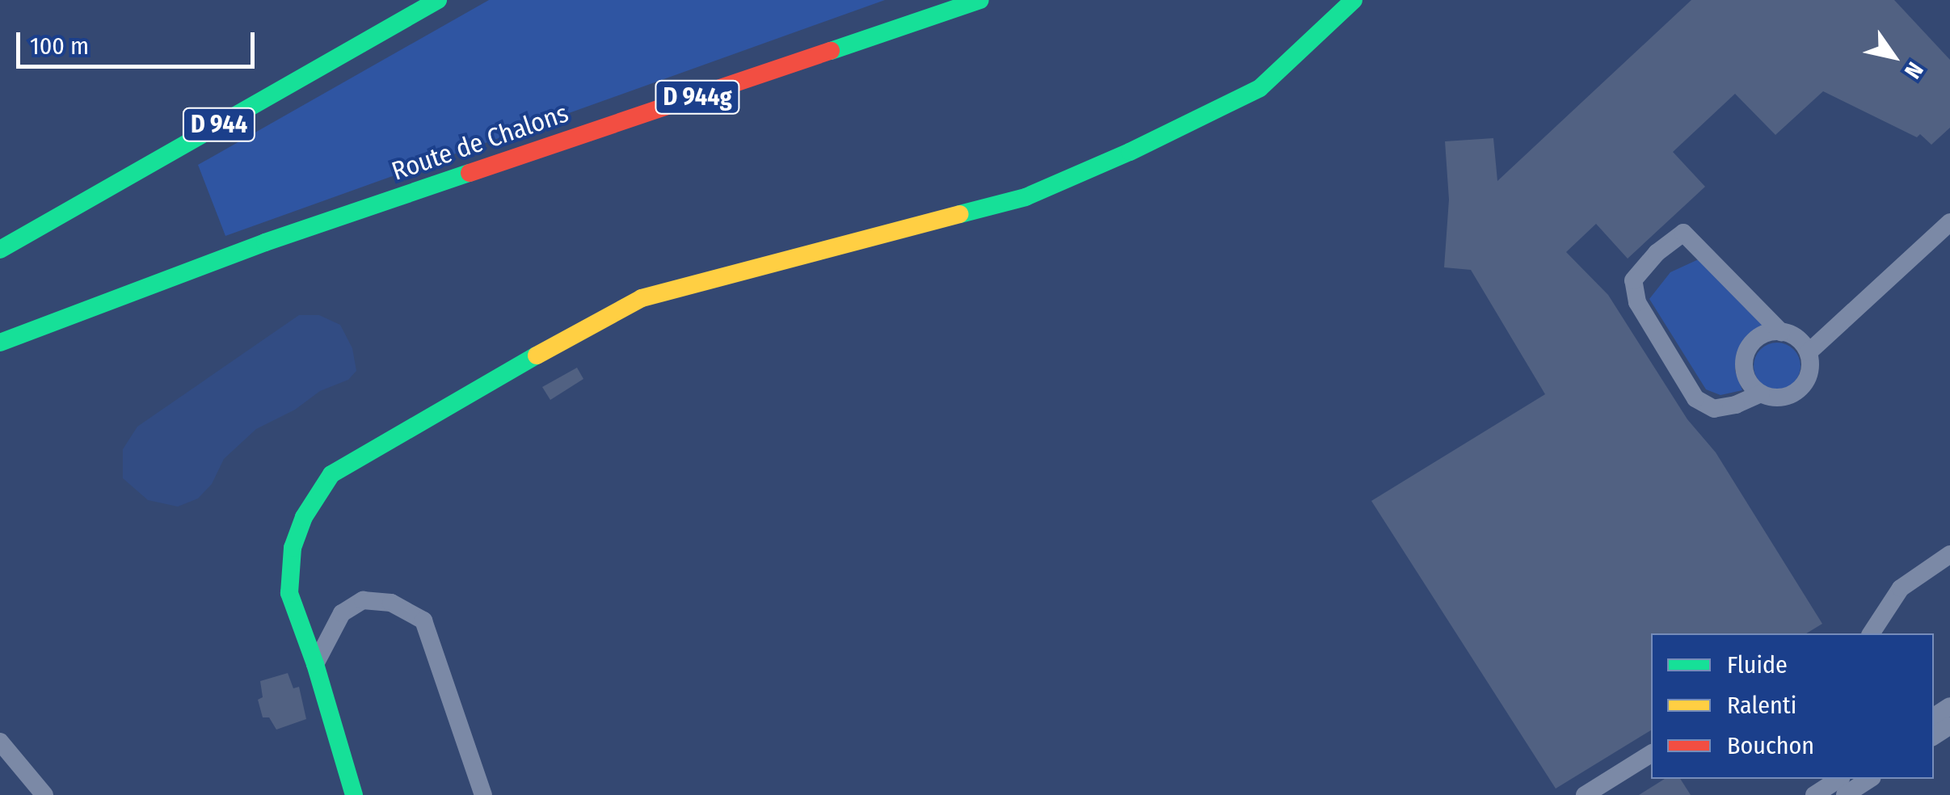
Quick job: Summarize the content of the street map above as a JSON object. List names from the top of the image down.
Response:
{
  "streets": {
    "main road": ["D 944g", "D 944", "Route de Chalons"]
  },
  "legend": ["Fluide", "Ralenti", "Bouchon"],
  "scale_bar": "100 m",
  "north": "bottom right"
}
